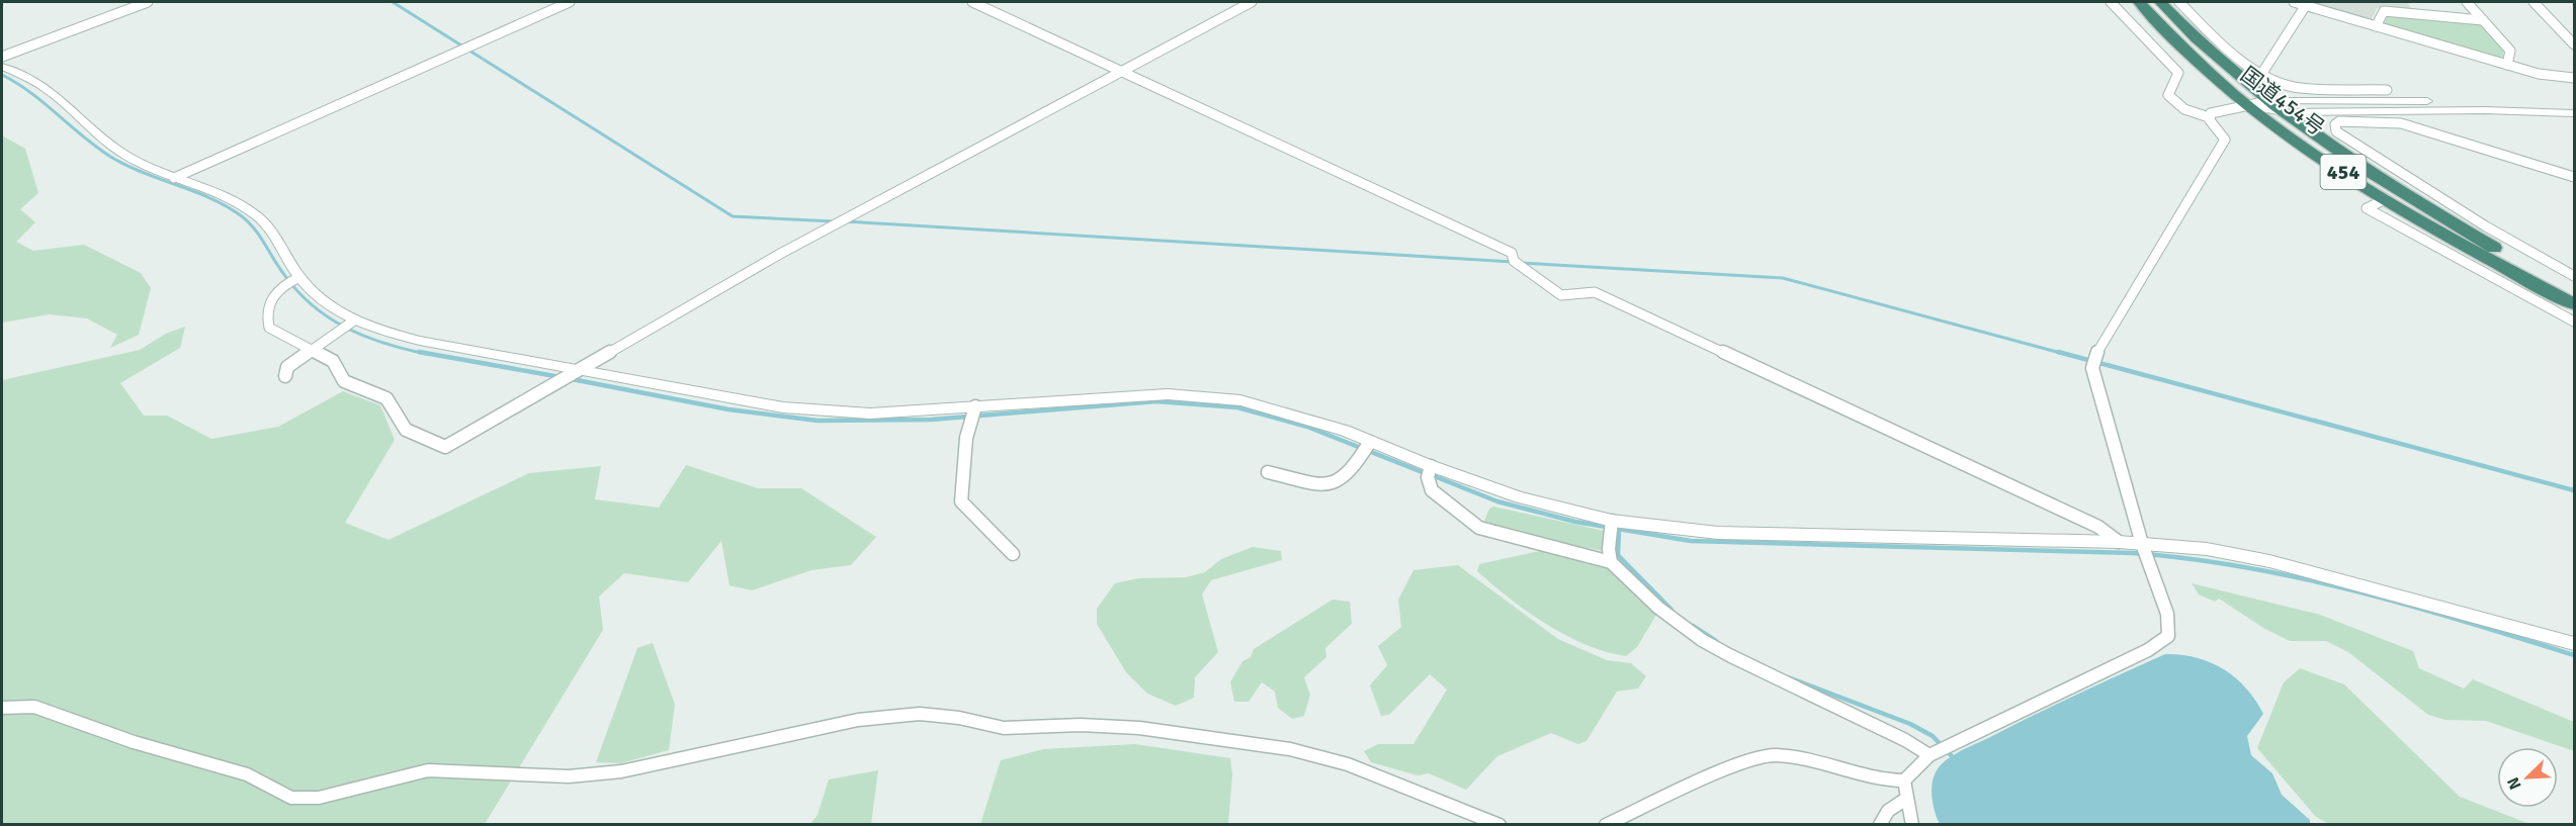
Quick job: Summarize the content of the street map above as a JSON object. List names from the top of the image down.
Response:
{
  "streets": {
    "highway": ["国道454号", "454"]
  },
  "north": "bottom left"
}
